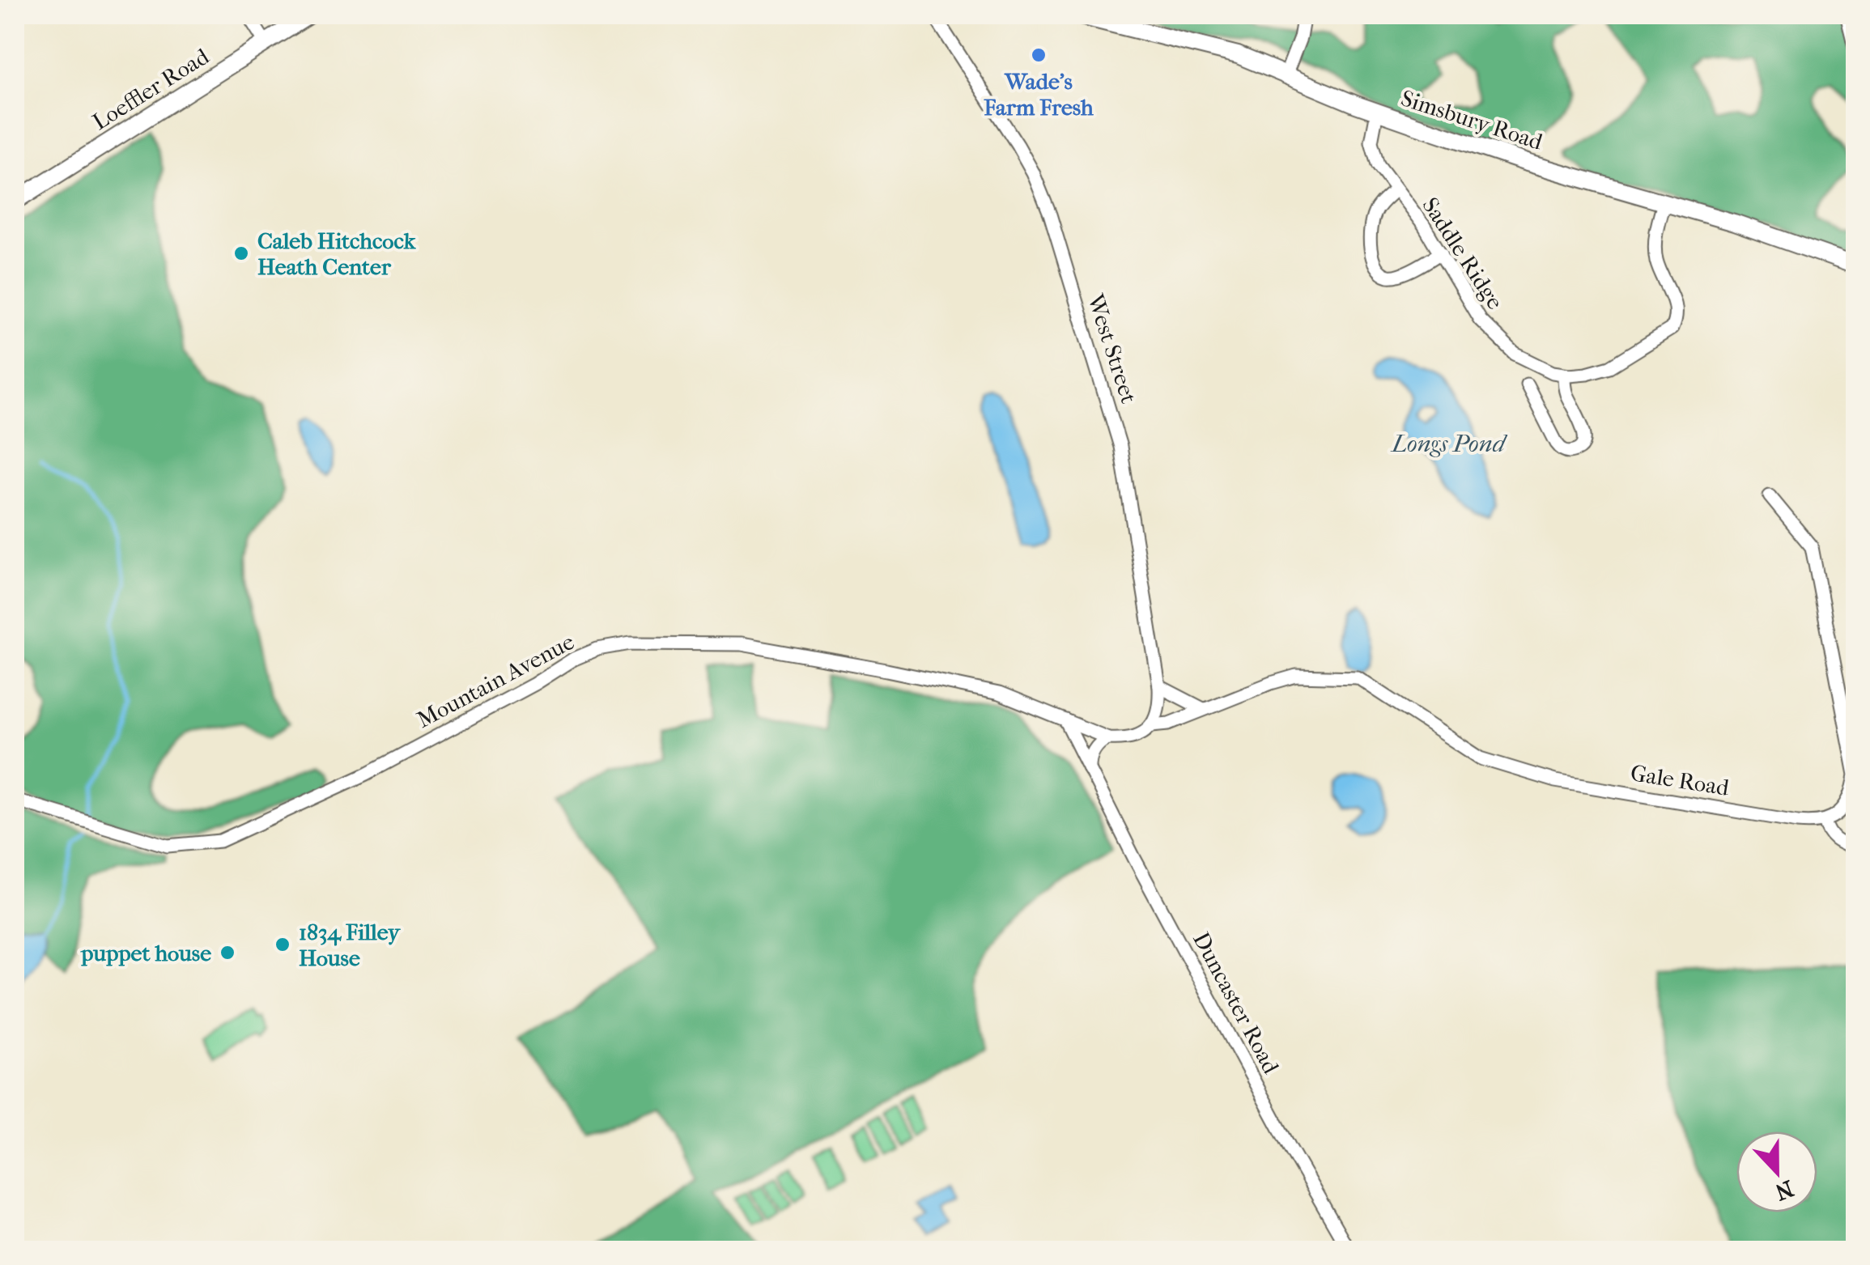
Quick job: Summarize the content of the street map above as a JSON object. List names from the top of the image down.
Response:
{
  "streets": {
    "main road": ["Loeffler Road", "Simsbury Road"],
    "street": [
      "Saddle Ridge",
      "West Street",
      "Mountain Avenue",
      "Gale Road",
      "Duncaster Road"
    ]
  },
  "crossings": [
    ["Simsbury Road", "Saddle Ridge"],
    ["West Street", "Gale Road"],
    ["Mountain Avenue", "Duncaster Road"]
  ],
  "water": ["Longs Pond"],
  "places": [
    "Wade's Farm Fresh",
    "Caleb Hitchcock Heath Center",
    "1834 Filley House",
    "puppet house"
  ],
  "north": "bottom"
}
